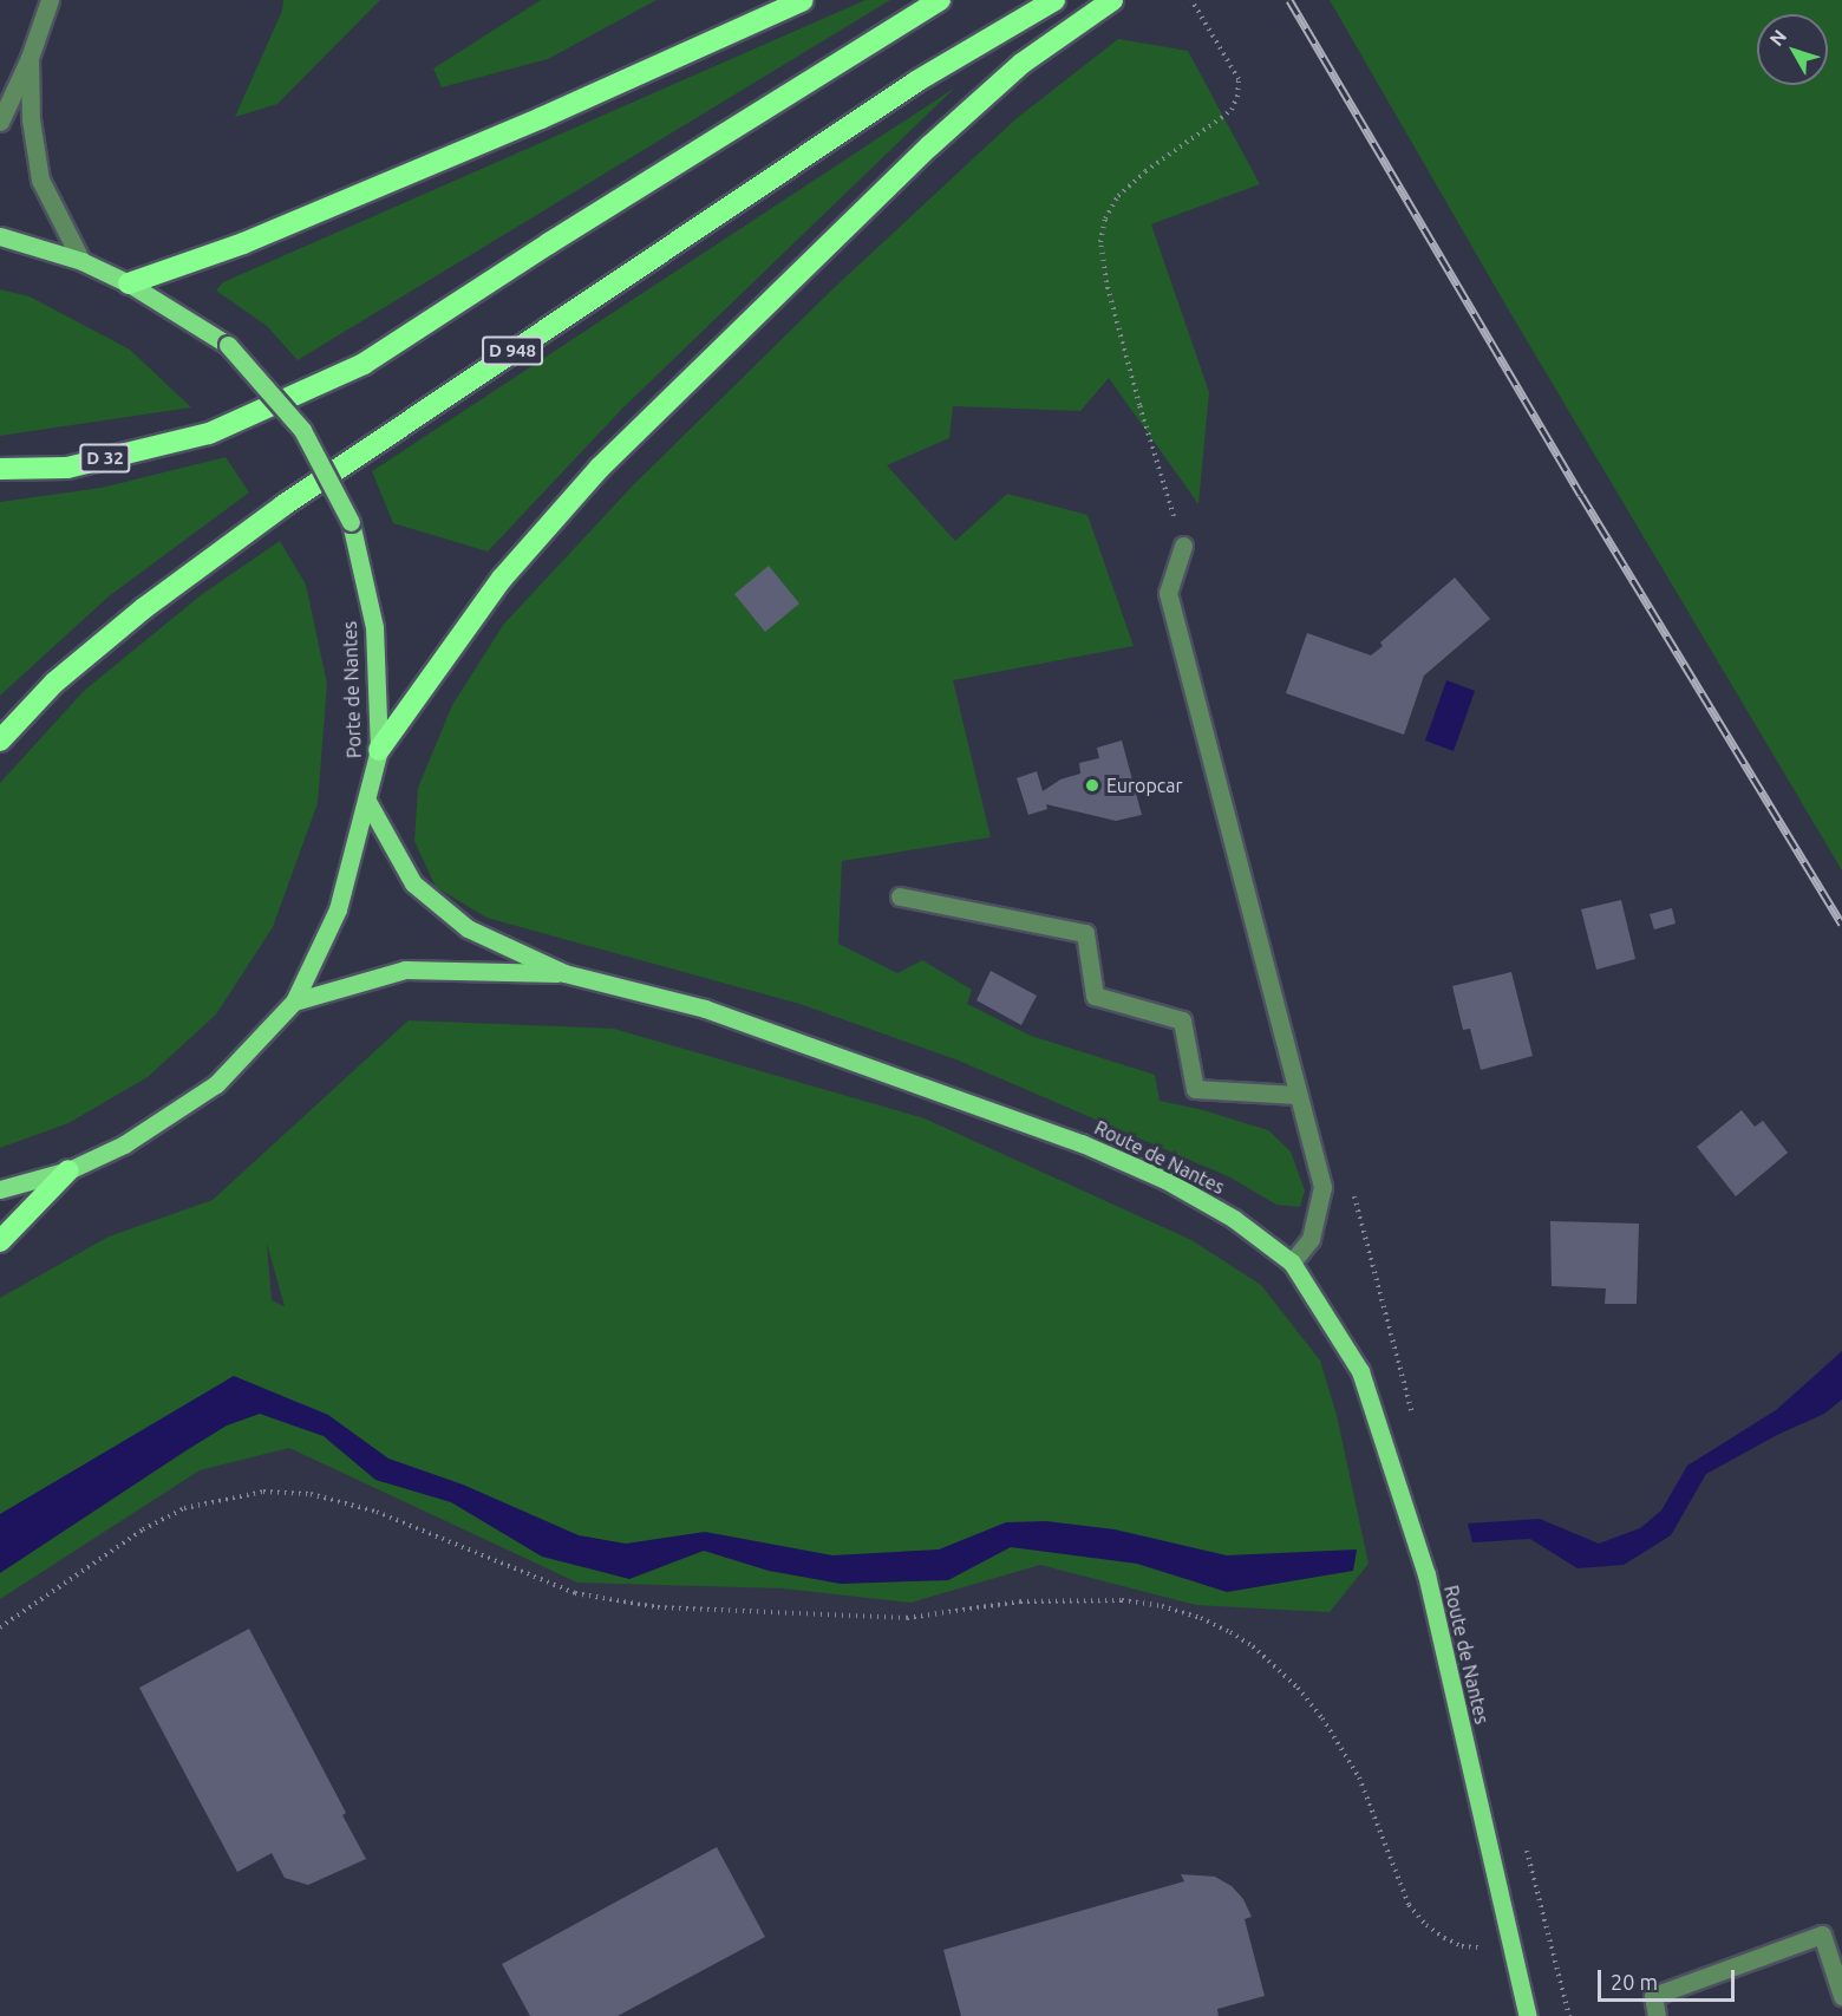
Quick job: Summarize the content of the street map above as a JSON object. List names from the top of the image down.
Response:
{
  "streets": {
    "highway": ["D 948", "D 32"],
    "main road": ["Porte de Nantes", "Route de Nantes"]
  },
  "crossings": [
    ["Porte de Nantes", "Route de Nantes"]
  ],
  "places": ["Europcar"],
  "scale_bar": "20 m",
  "north": "top left"
}
